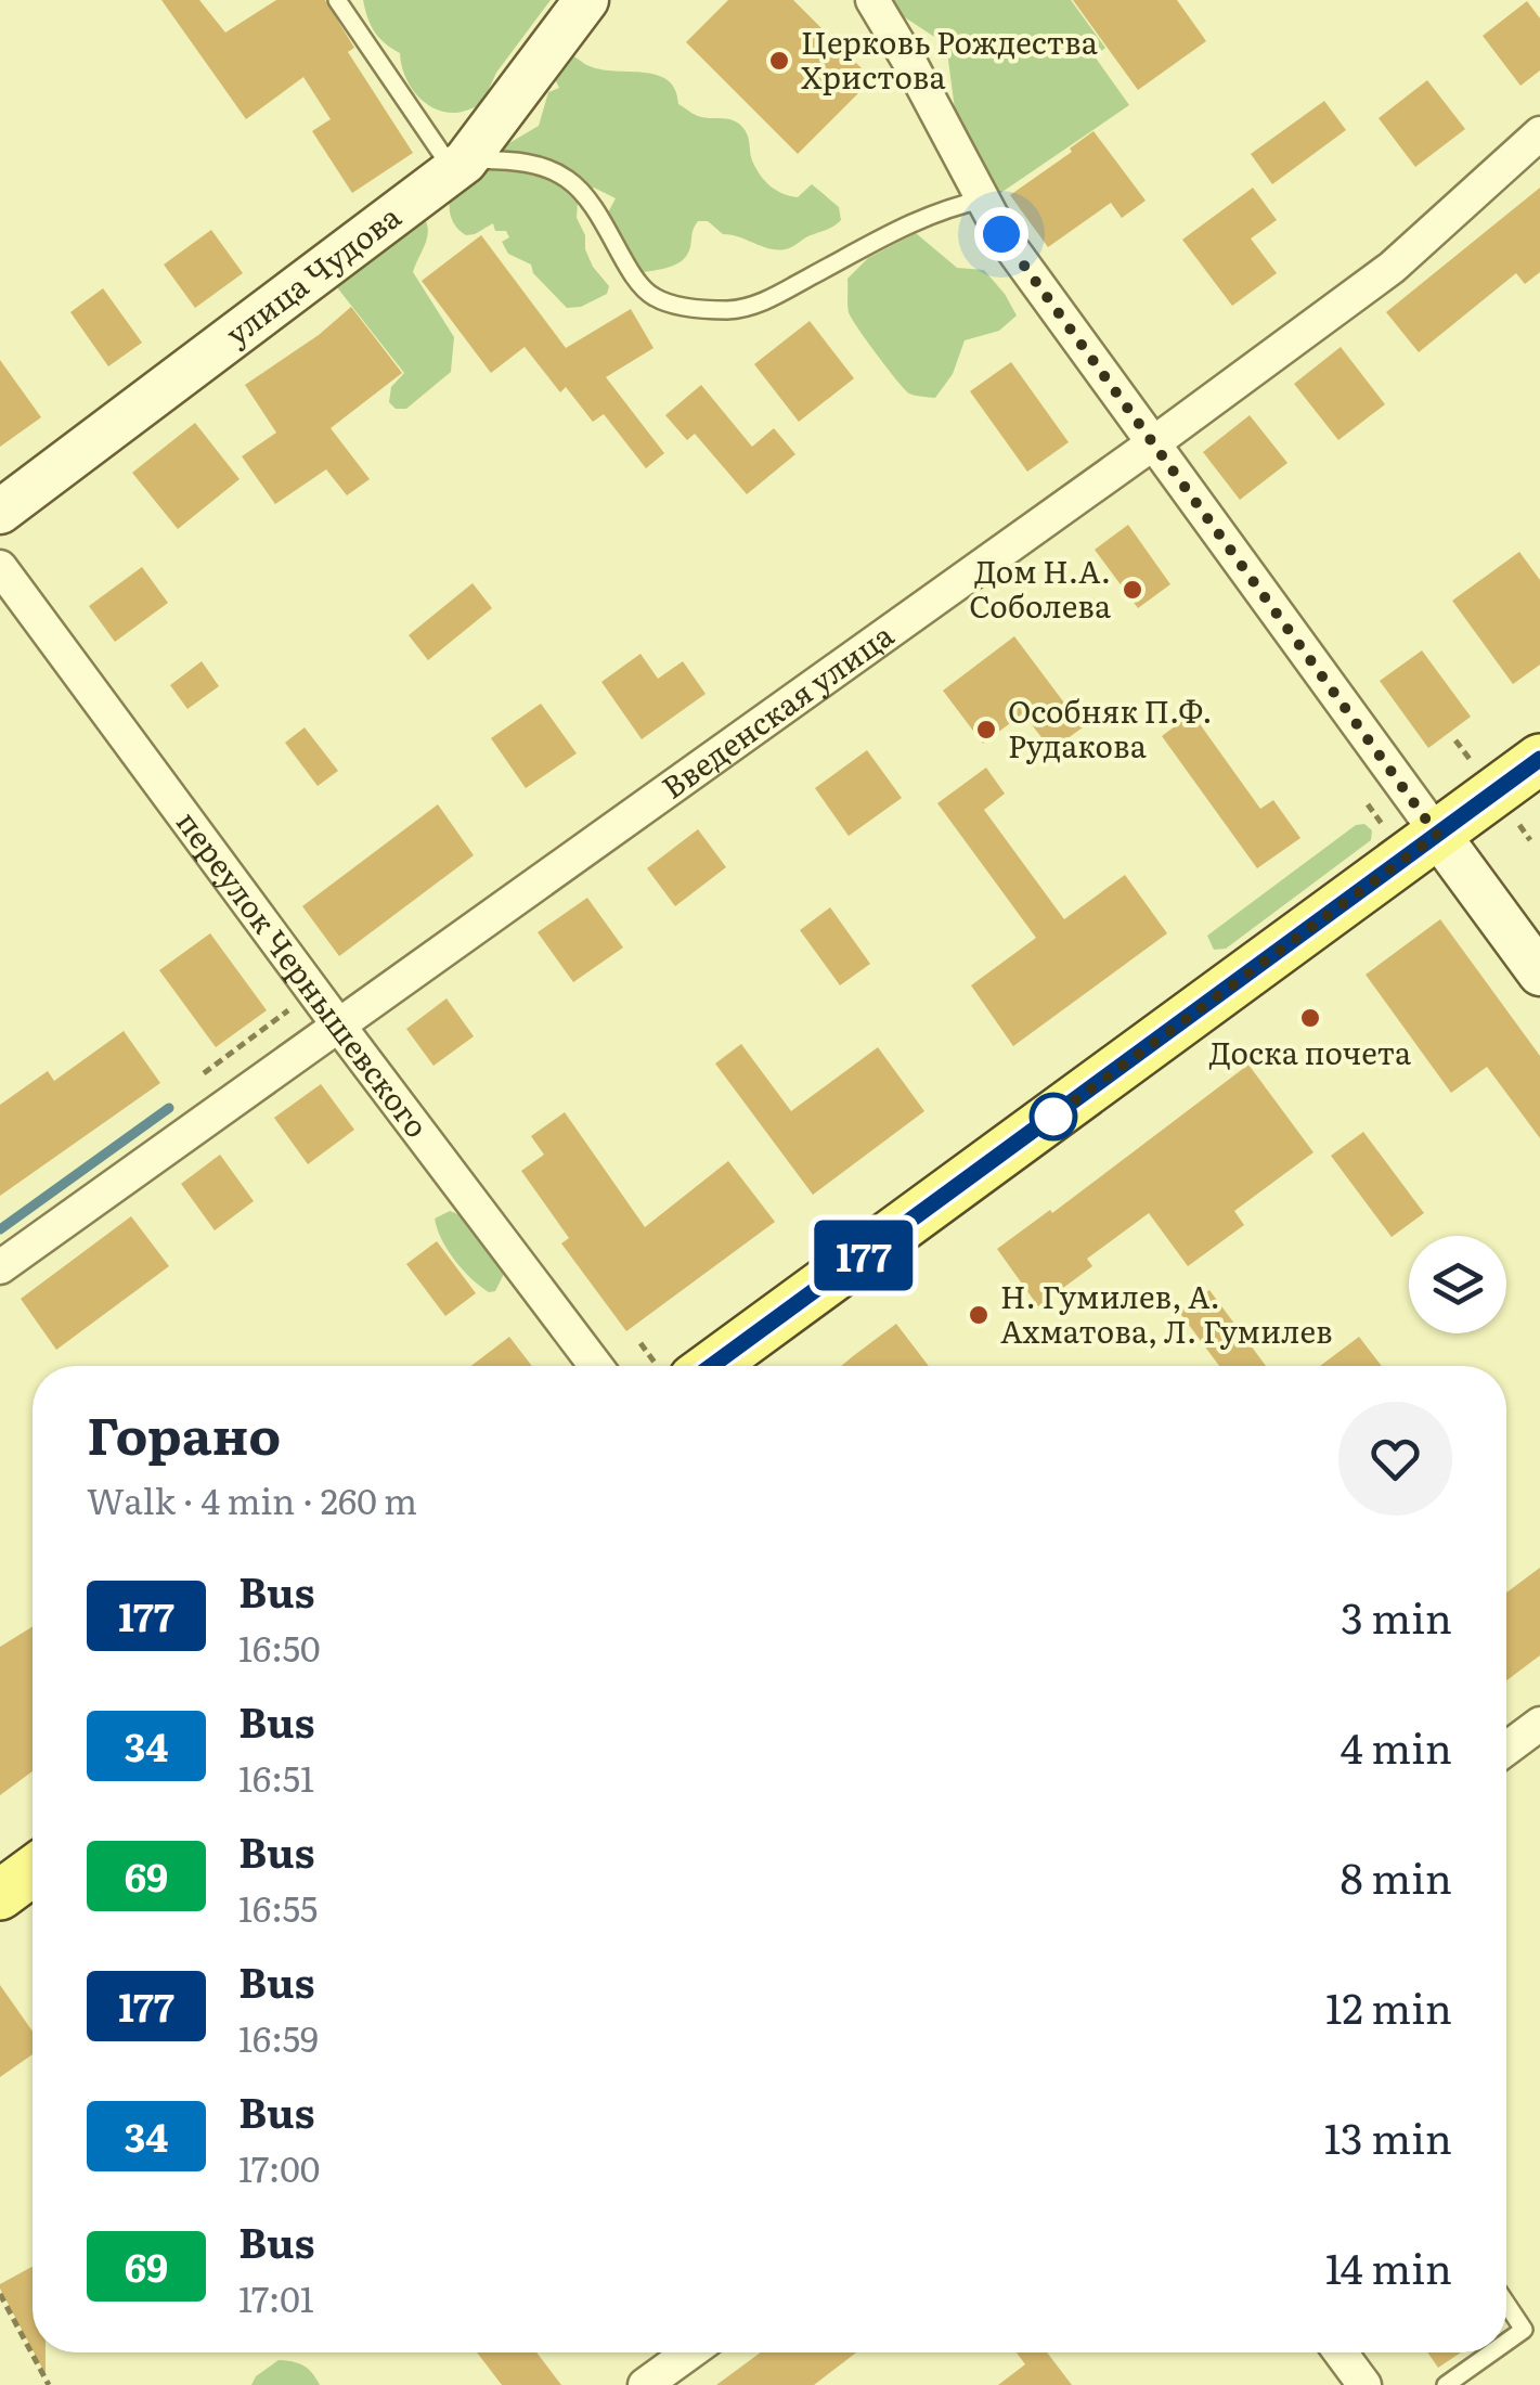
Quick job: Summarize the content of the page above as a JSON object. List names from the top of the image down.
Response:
{
  "streets": {
    "street": ["улица Чудова", "Введенская улица", "переулок Чернышевского"]
  },
  "crossings": [
    ["Введенская улица", "переулок Чернышевского"]
  ],
  "places": [
    "Церковь Рождества Христова",
    "Дом Н.А. Соболева",
    "Особняк П.Ф. Рудакова",
    "Доска почета",
    "Н. Гумилев, А. Ахматова, Л. Гумилев"
  ],
  "lines": ["bus line 177"],
  "page": {
    "on_map": "177",
    "heading": ["Горано", "Walk · 4 min · 260 m"],
    "list": [
      {
        "mark": "177",
        "name": "Bus",
        "note": "16:50",
        "value": "3 min"
      },
      {
        "mark": "34",
        "name": "Bus",
        "note": "16:51",
        "value": "4 min"
      },
      {
        "mark": "69",
        "name": "Bus",
        "note": "16:55",
        "value": "8 min"
      },
      {
        "mark": "177",
        "name": "Bus",
        "note": "16:59",
        "value": "12 min"
      },
      {
        "mark": "34",
        "name": "Bus",
        "note": "17:00",
        "value": "13 min"
      },
      {
        "mark": "69",
        "name": "Bus",
        "note": "17:01",
        "value": "14 min"
      }
    ]
  }
}
